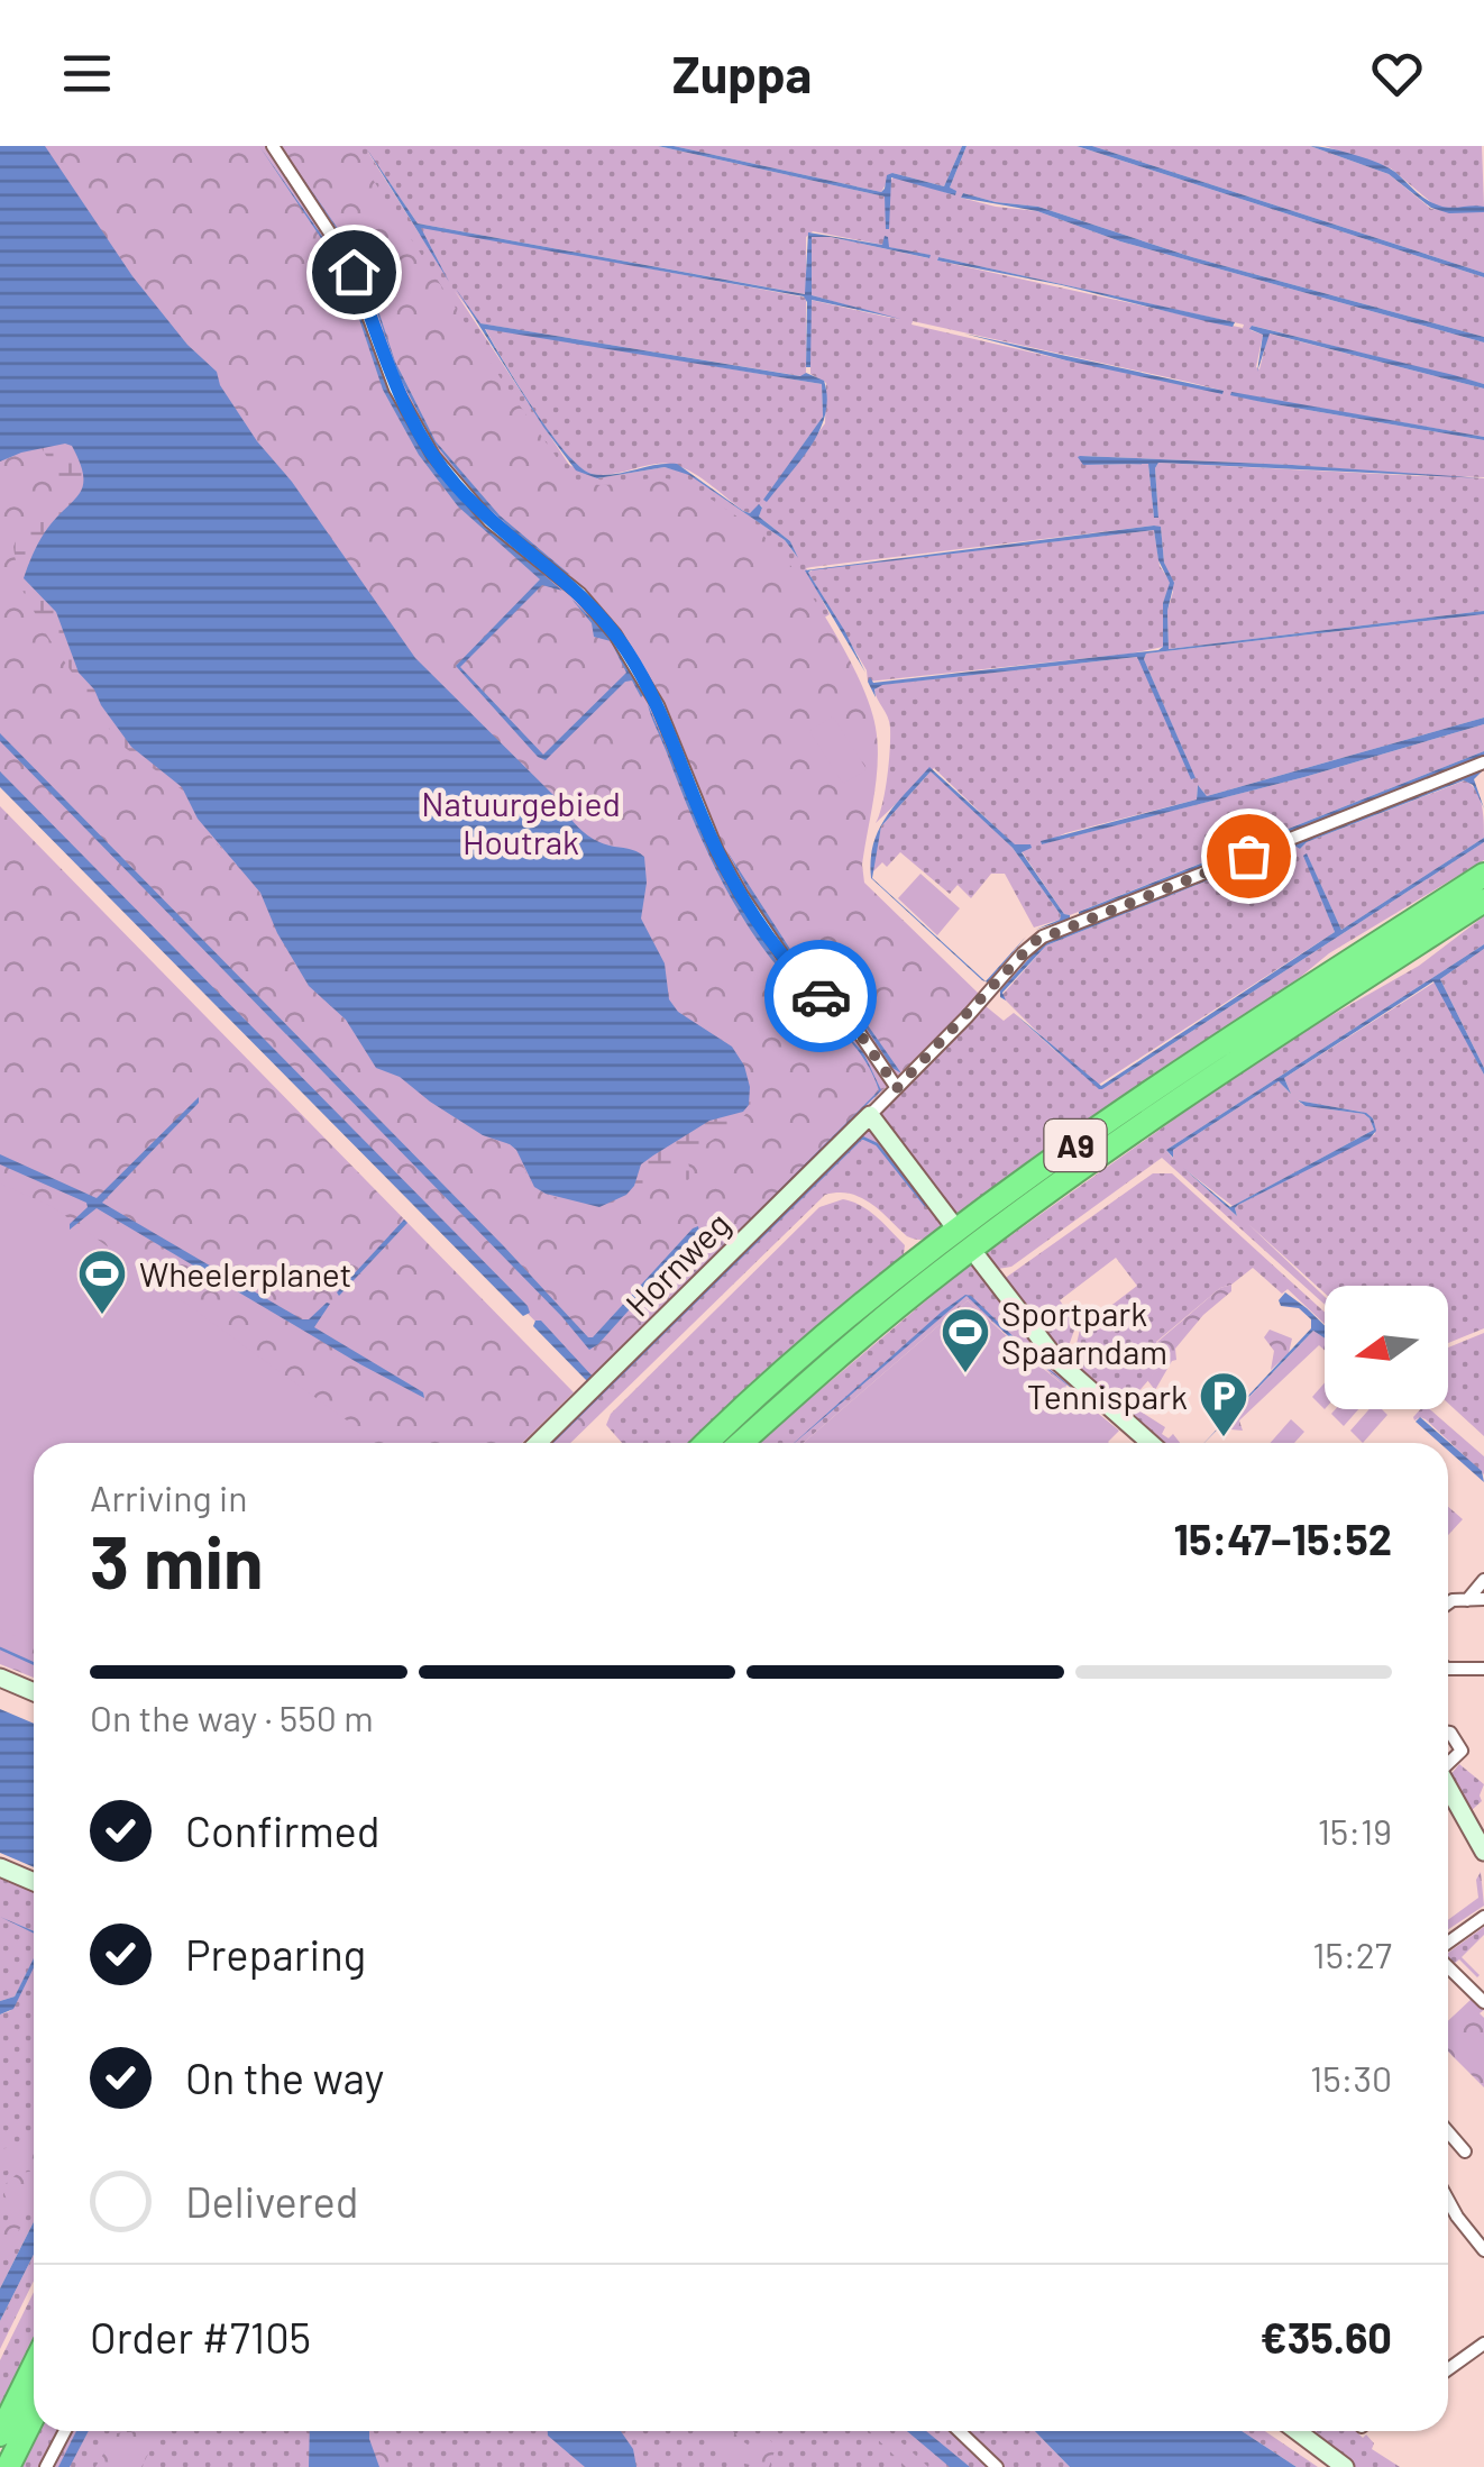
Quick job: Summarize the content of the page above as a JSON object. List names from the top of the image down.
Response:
{
  "streets": {
    "highway": ["A9"],
    "street": ["Hornweg"]
  },
  "parks": ["Natuurgebied Houtrak"],
  "places": {
    "sports": ["Wheelerplanet", "Sportpark Spaarndam"],
    "parking": ["Tennispark"]
  },
  "north": "left",
  "page": {
    "header": "Zuppa",
    "heading": ["3 min", "Arriving in", "15:47–15:52"],
    "panel": ["Order #7105", "€35.60"],
    "bar": "On the way · 550 m",
    "list": [
      ["Confirmed", "15:19"],
      ["Preparing", "15:27"],
      ["On the way", "15:30"],
      "Delivered"
    ]
  }
}
